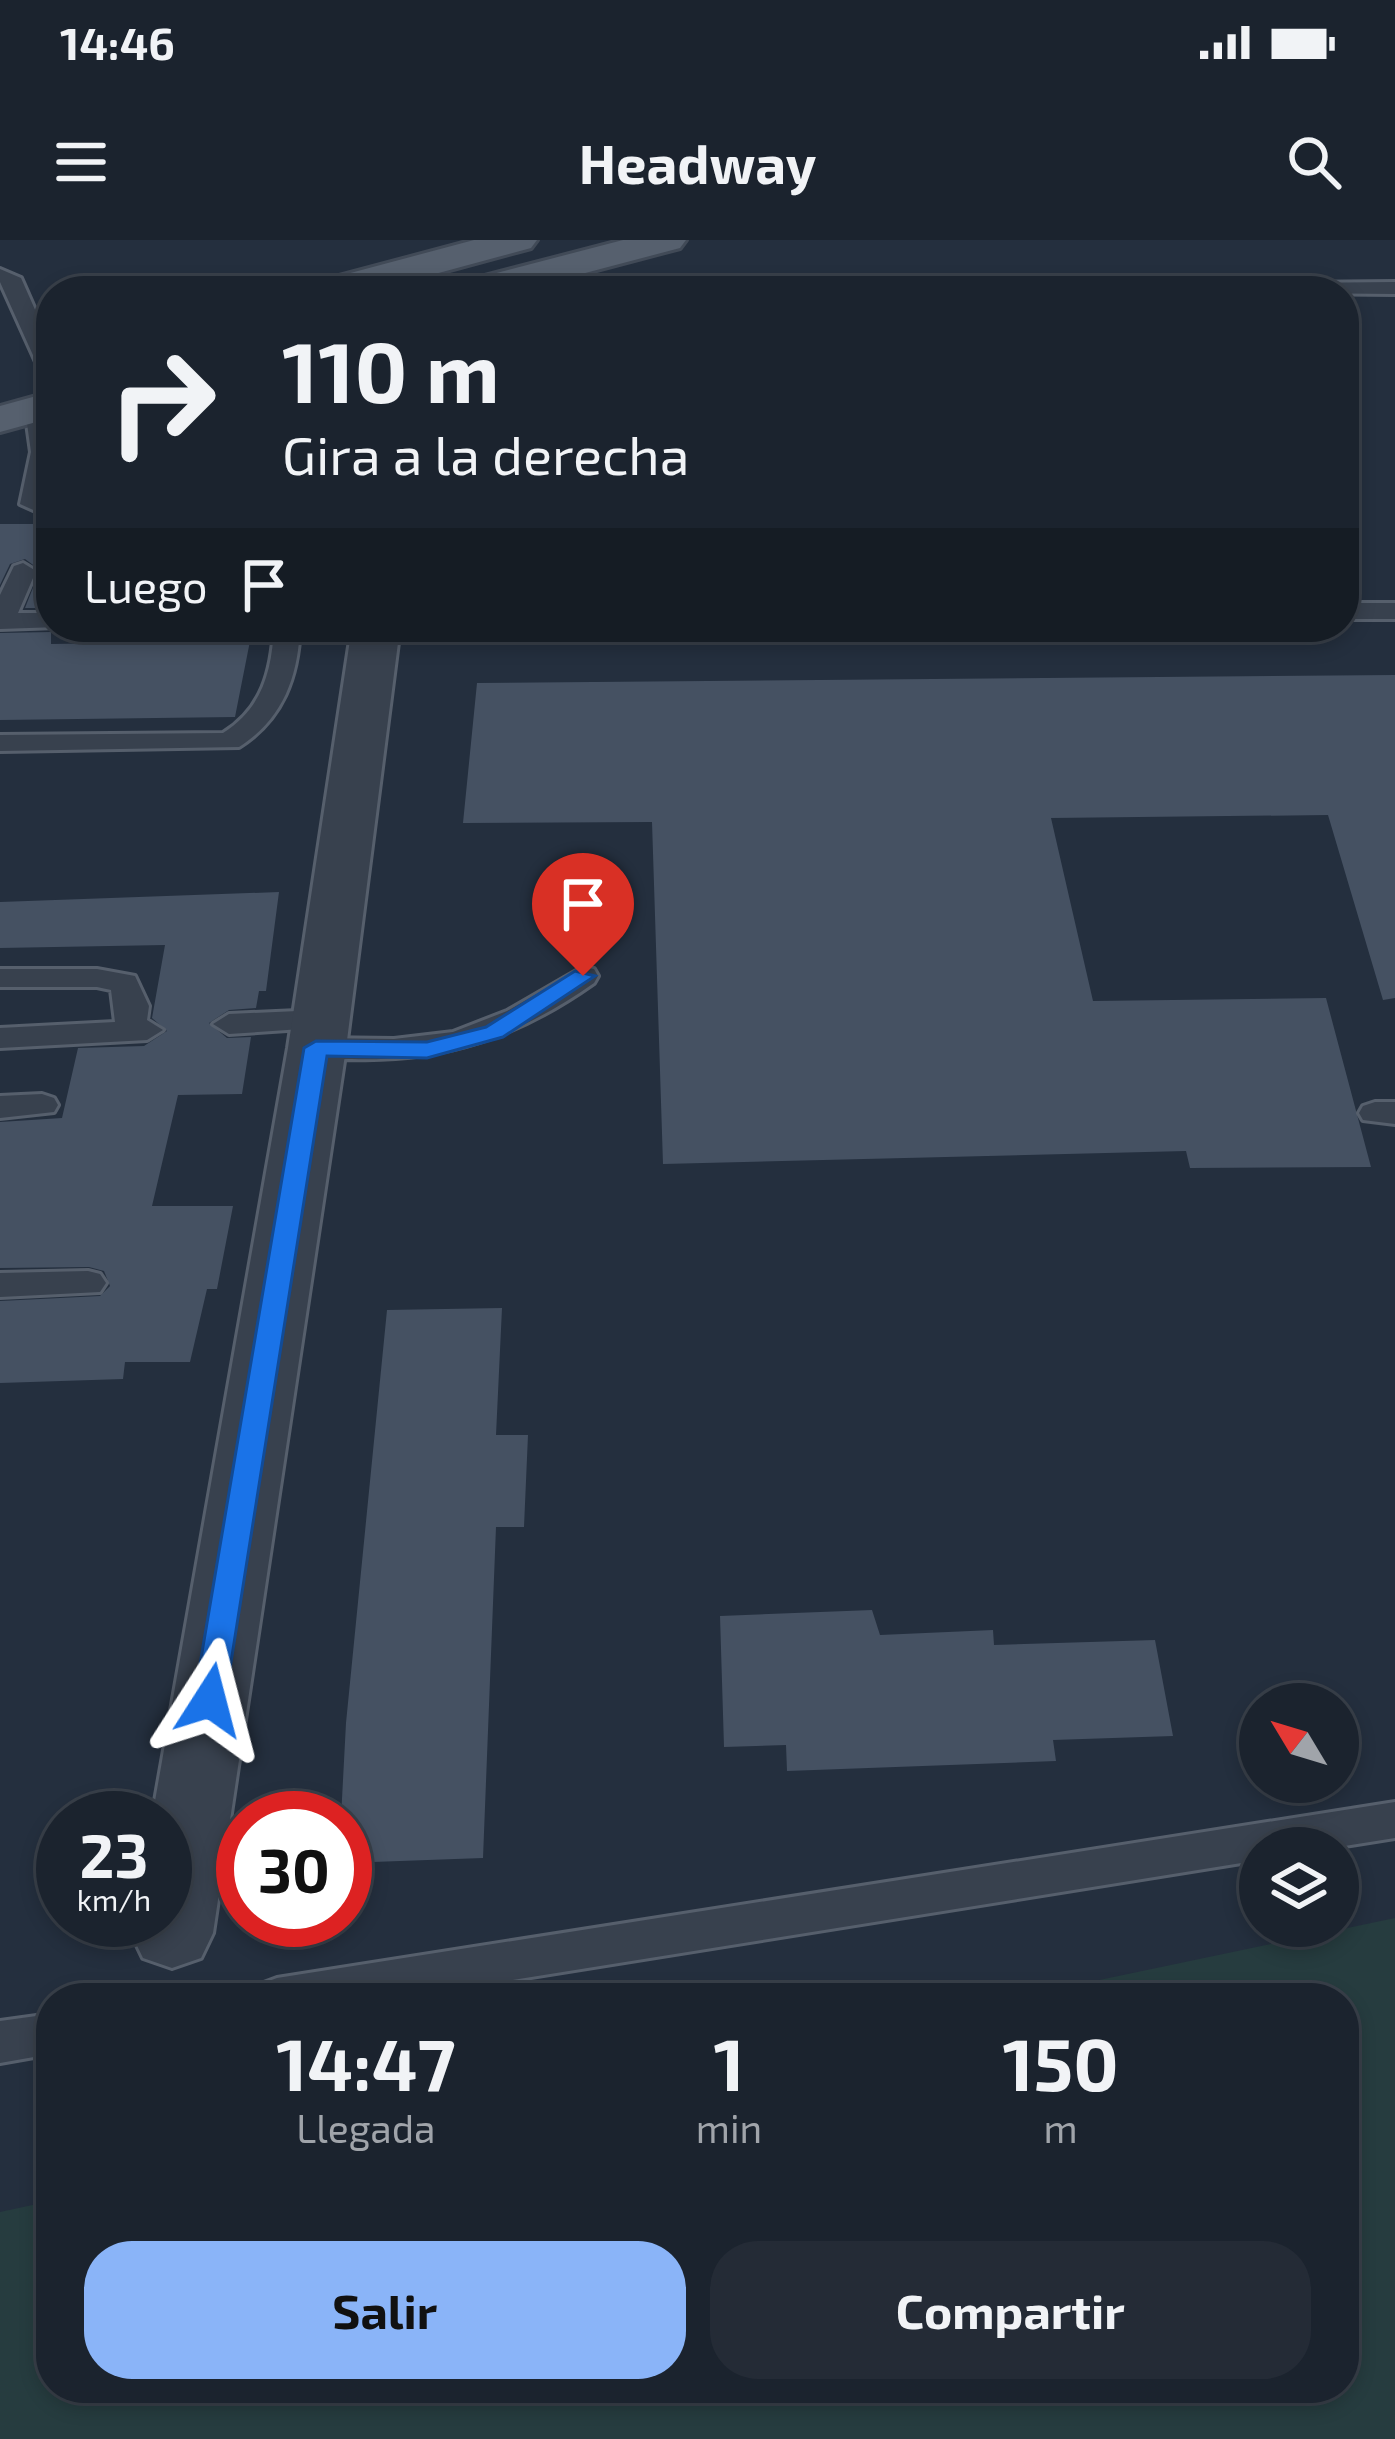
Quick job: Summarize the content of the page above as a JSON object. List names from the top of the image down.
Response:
{
  "north": "top left",
  "page": {
    "status": "14:46",
    "header": "Headway",
    "turn": ["110 m", "Gira a la derecha"],
    "then": "Luego",
    "speed": "23 km/h",
    "limit": "30",
    "eta": [
      "14:47",
      "Llegada",
      "1",
      "min",
      "150",
      "m"
    ],
    "buttons": ["Salir", "Compartir"]
  }
}
